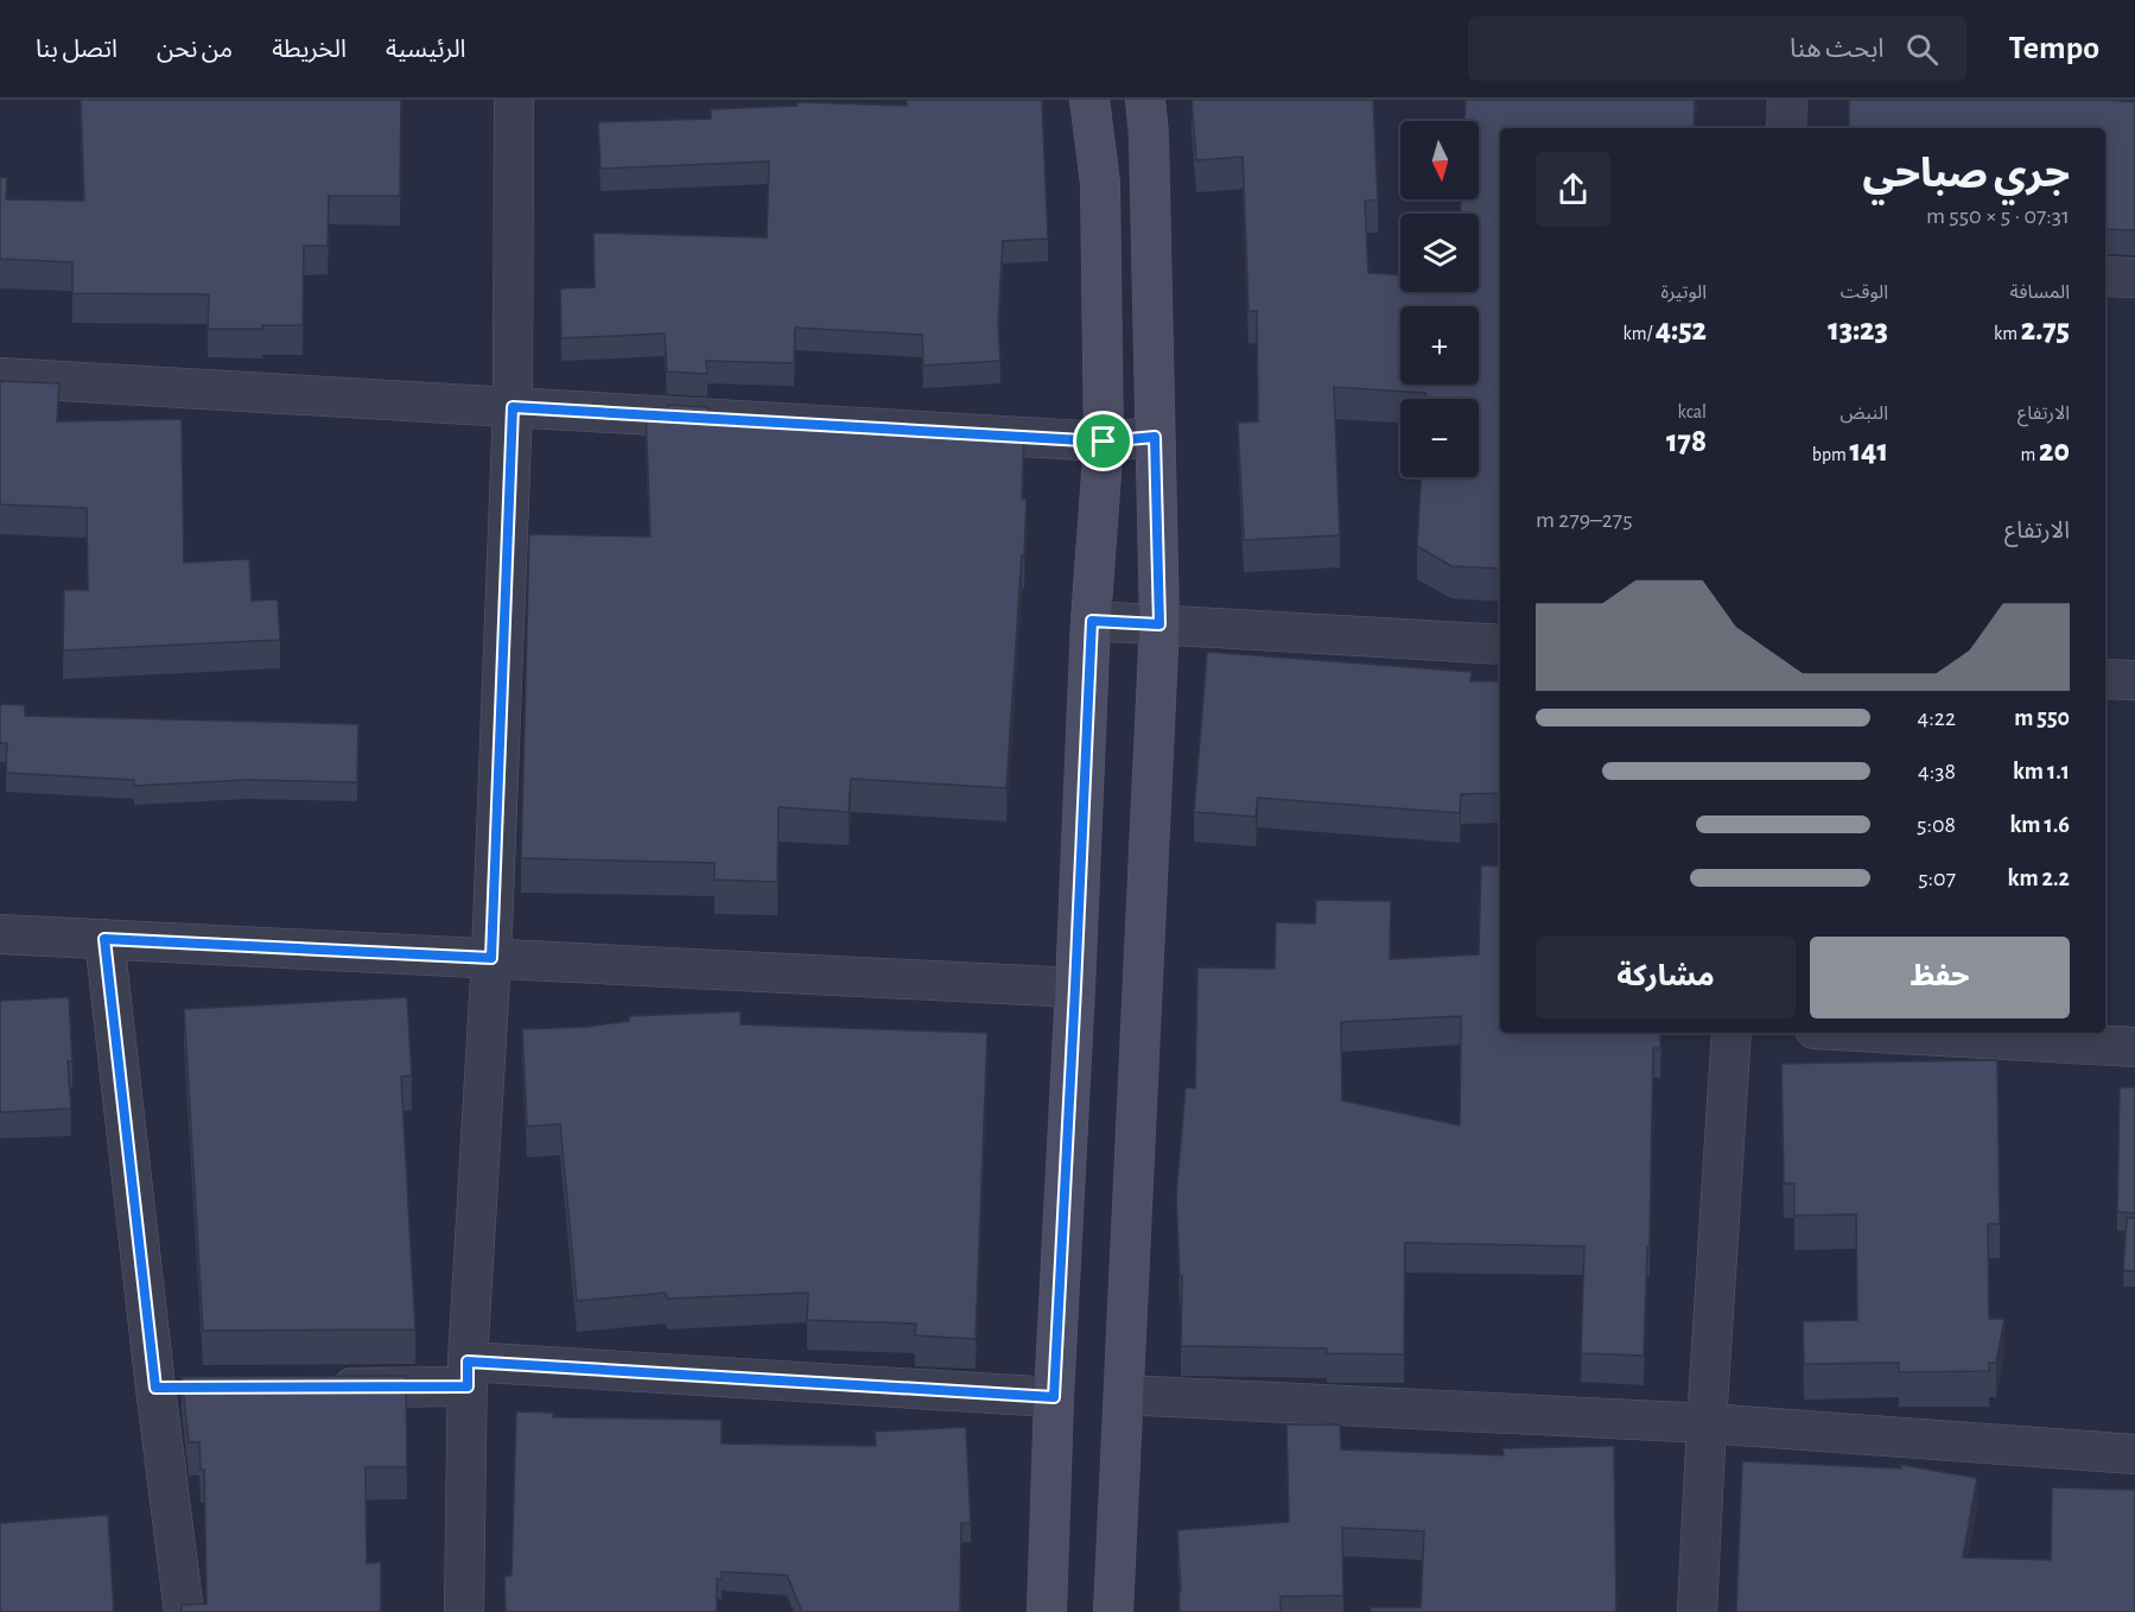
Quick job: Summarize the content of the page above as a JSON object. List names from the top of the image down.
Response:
{
  "north": "bottom",
  "page": {
    "header": "Tempo",
    "search": "ابحث هنا",
    "nav": [
      "الرئيسية",
      "الخريطة",
      "من نحن",
      "اتصل بنا"
    ],
    "map_buttons": ["+", "−"],
    "heading": ["جري صباحي", "07:31 · 5 × 550 m"],
    "stats": [
      ["المسافة", "2.75 km"],
      ["الوقت", "13:23"],
      ["الوتيرة", "4:52 /km"],
      ["الارتفاع", "20 m"],
      ["النبض", "141 bpm"],
      ["kcal", "178"]
    ],
    "chart": ["الارتفاع", "275–279 m"],
    "list": [
      {
        "name": "550 m",
        "note": "4:22"
      },
      {
        "name": "1.1 km",
        "note": "4:38"
      },
      {
        "name": "1.6 km",
        "note": "5:08"
      },
      {
        "name": "2.2 km",
        "note": "5:07"
      }
    ],
    "buttons": ["حفظ", "مشاركة"]
  }
}
